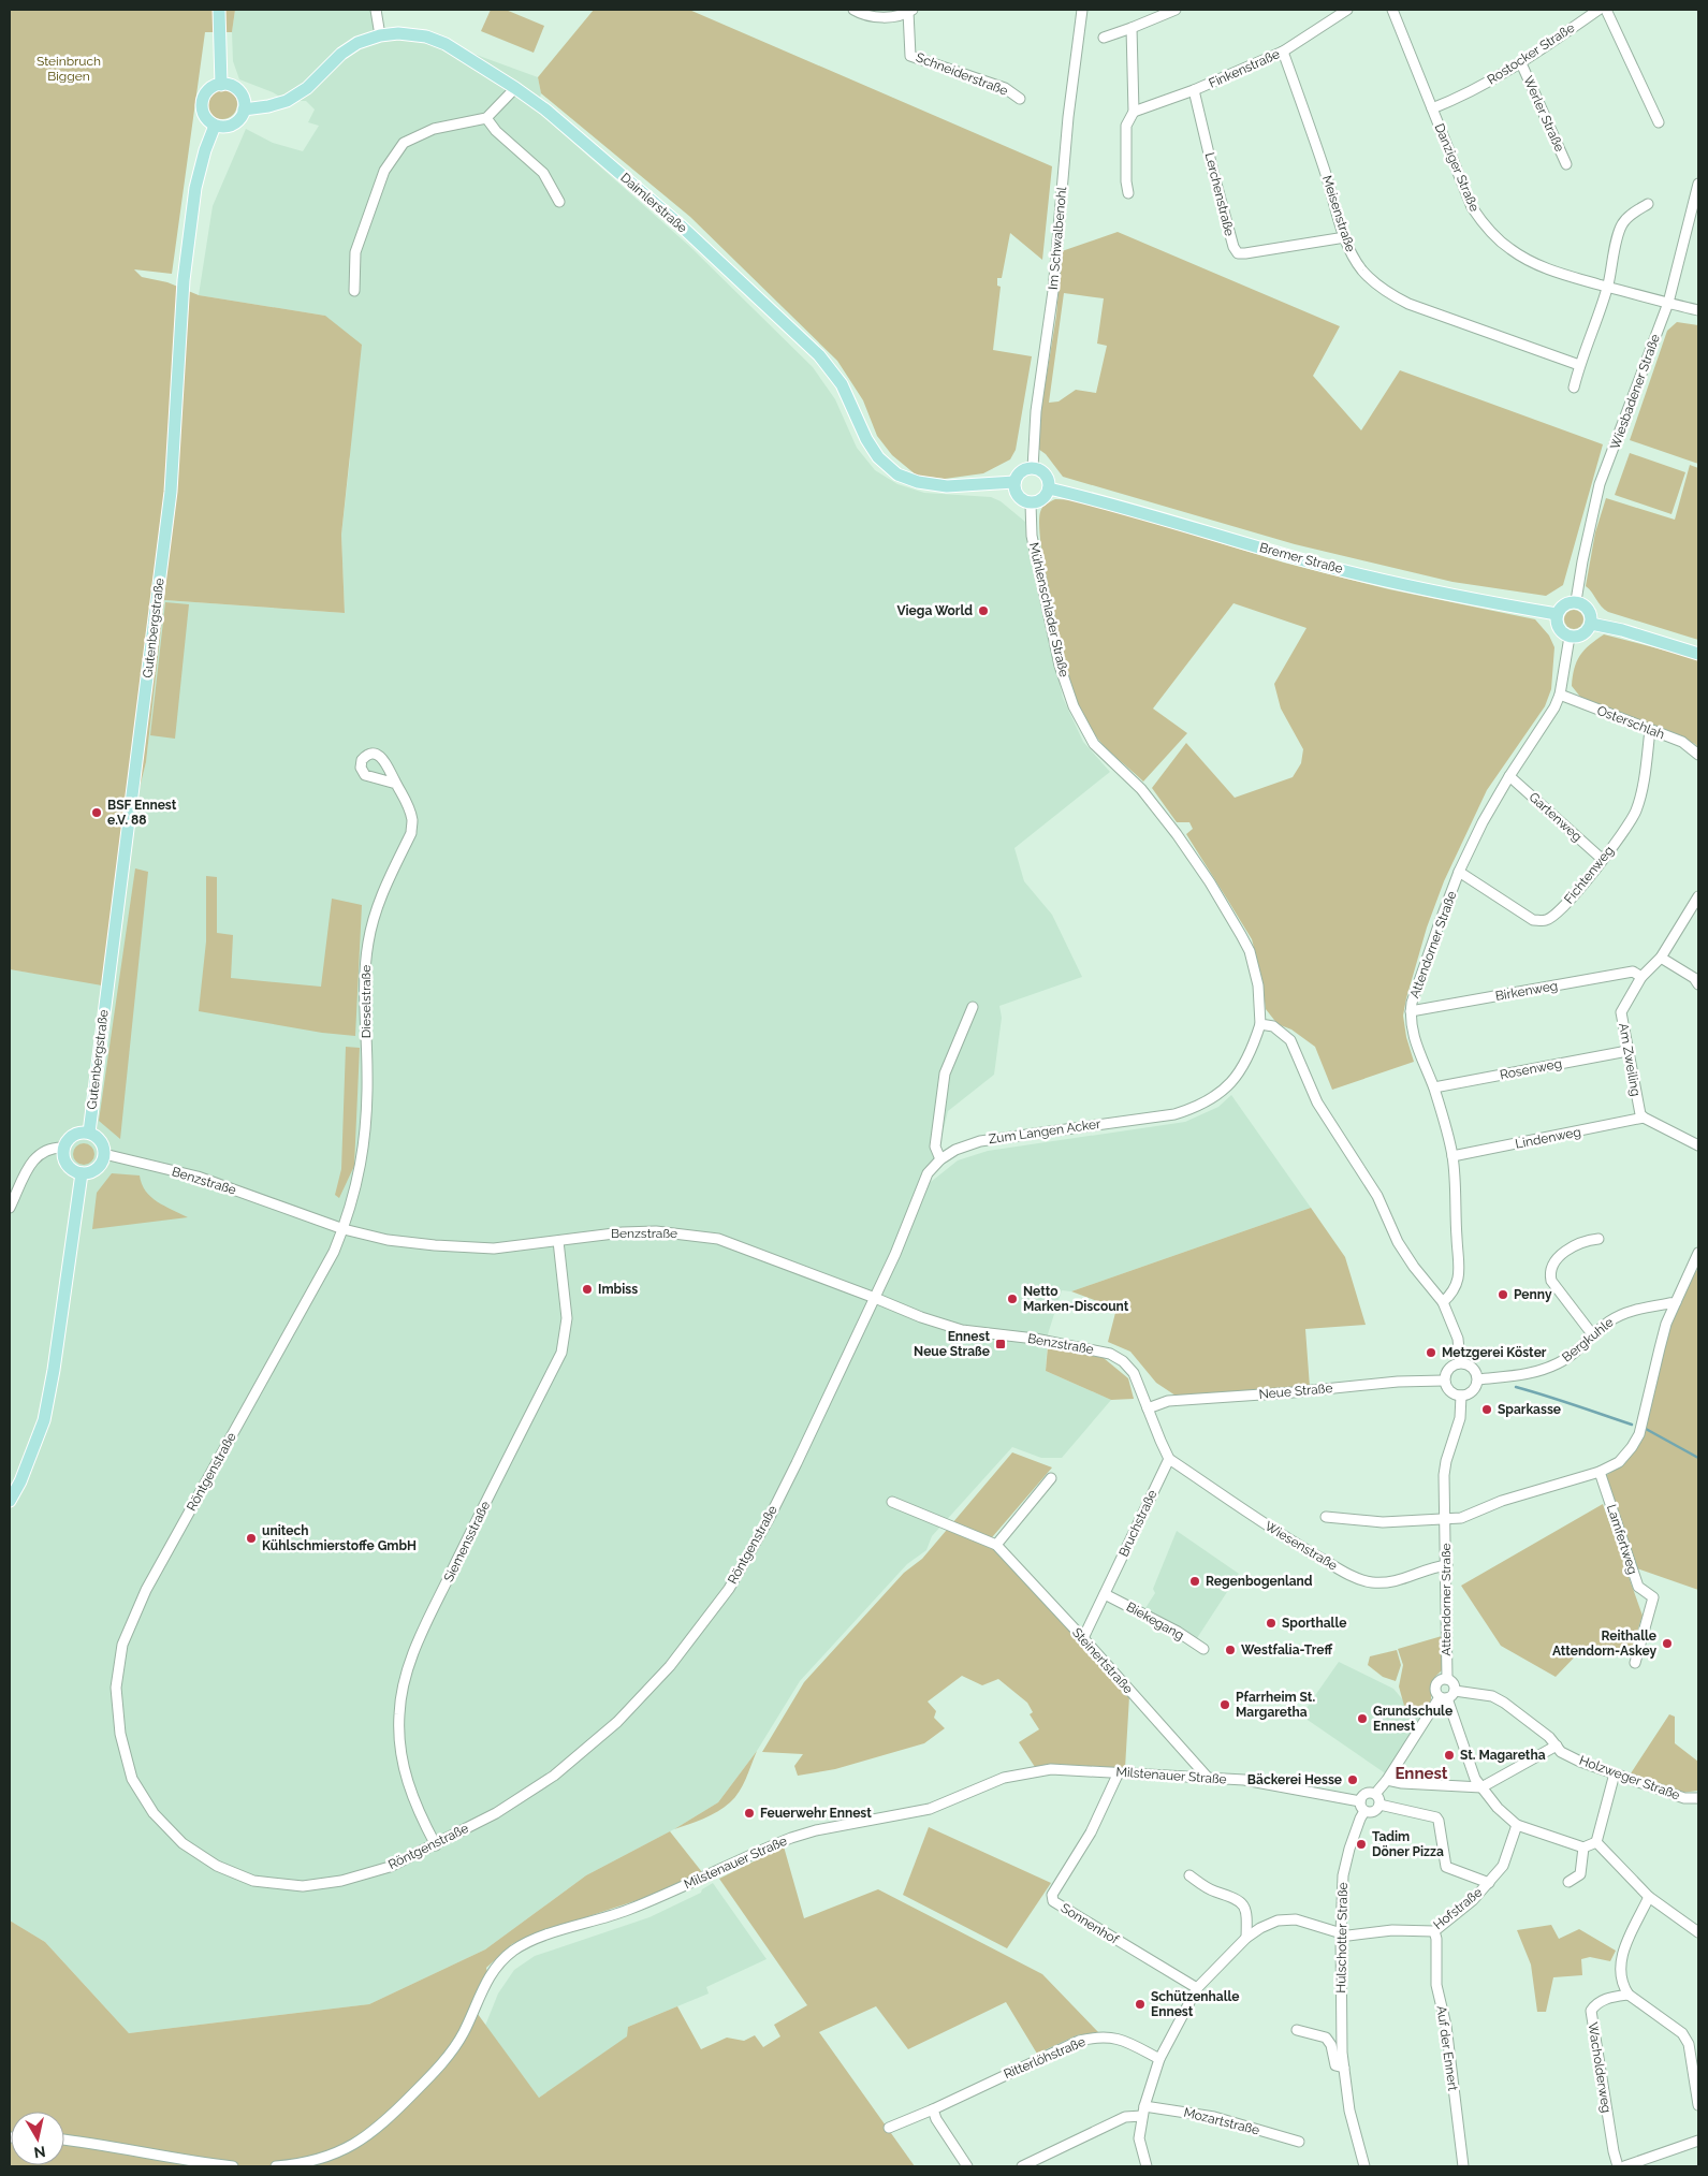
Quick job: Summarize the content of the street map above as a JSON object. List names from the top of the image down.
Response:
{
  "streets": {
    "main road": ["Daimlerstraße", "Bremer Straße", "Gutenbergstraße"],
    "street": [
      "Rostocker Straße",
      "Finkenstraße",
      "Schneiderstraße",
      "Werler Straße",
      "Danziger Straße",
      "Lerchenstraße",
      "Meisenstraße",
      "Im Schwalbenohl",
      "Wiesbadener Straße",
      "Mühlenschlader Straße",
      "Osterschlah",
      "Gartenweg",
      "Fichtenweg",
      "Attendorner Straße",
      "Birkenweg",
      "Dieselstraße",
      "Am Zweiling",
      "Rosenweg",
      "Zum Langen Acker",
      "Lindenweg",
      "Benzstraße",
      "Bergkuhle",
      "Neue Straße",
      "Röntgenstraße",
      "Bruchstraße",
      "Lamfertweg",
      "Siemensstraße",
      "Wiesenstraße",
      "Biekegang",
      "Steinertstraße",
      "Milstenauer Straße",
      "Holzweger Straße",
      "Hofstraße",
      "Sonnenhof",
      "Hülschotter Straße",
      "Auf der Ennert",
      "Ritterlöhstraße",
      "Wacholderweg",
      "Mozartstraße"
    ]
  },
  "crossings": [
    ["Rostocker Straße", "Werler Straße"],
    ["Rostocker Straße", "Danziger Straße"],
    ["Finkenstraße", "Lerchenstraße"],
    ["Finkenstraße", "Meisenstraße"],
    ["Danziger Straße", "Wiesbadener Straße"],
    ["Lerchenstraße", "Meisenstraße"],
    ["Daimlerstraße", "Im Schwalbenohl"],
    ["Daimlerstraße", "Bremer Straße"],
    ["Daimlerstraße", "Mühlenschlader Straße"],
    ["Daimlerstraße", "Gutenbergstraße"],
    ["Im Schwalbenohl", "Bremer Straße"],
    ["Im Schwalbenohl", "Mühlenschlader Straße"],
    ["Wiesbadener Straße", "Bremer Straße"],
    ["Wiesbadener Straße", "Attendorner Straße"],
    ["Bremer Straße", "Mühlenschlader Straße"],
    ["Bremer Straße", "Attendorner Straße"],
    ["Mühlenschlader Straße", "Zum Langen Acker"],
    ["Gutenbergstraße", "Benzstraße"],
    ["Osterschlah", "Fichtenweg"],
    ["Osterschlah", "Attendorner Straße"],
    ["Gartenweg", "Fichtenweg"],
    ["Gartenweg", "Attendorner Straße"],
    ["Fichtenweg", "Attendorner Straße"],
    ["Attendorner Straße", "Birkenweg"],
    ["Attendorner Straße", "Rosenweg"],
    ["Attendorner Straße", "Lindenweg"],
    ["Attendorner Straße", "Bergkuhle"],
    ["Attendorner Straße", "Neue Straße"],
    ["Attendorner Straße", "Wiesenstraße"],
    ["Attendorner Straße", "Holzweger Straße"],
    ["Birkenweg", "Am Zweiling"],
    ["Dieselstraße", "Benzstraße"],
    ["Dieselstraße", "Röntgenstraße"],
    ["Am Zweiling", "Rosenweg"],
    ["Am Zweiling", "Lindenweg"],
    ["Zum Langen Acker", "Benzstraße"],
    ["Zum Langen Acker", "Röntgenstraße"],
    ["Benzstraße", "Neue Straße"],
    ["Benzstraße", "Röntgenstraße"],
    ["Benzstraße", "Siemensstraße"],
    ["Bergkuhle", "Neue Straße"],
    ["Röntgenstraße", "Siemensstraße"],
    ["Bruchstraße", "Wiesenstraße"],
    ["Bruchstraße", "Biekegang"],
    ["Bruchstraße", "Steinertstraße"],
    ["Steinertstraße", "Milstenauer Straße"],
    ["Milstenauer Straße", "Sonnenhof"],
    ["Milstenauer Straße", "Hülschotter Straße"],
    ["Hofstraße", "Hülschotter Straße"],
    ["Hofstraße", "Auf der Ennert"]
  ],
  "districts": ["Ennest"],
  "parks": ["Steinbruch Biggen"],
  "places": {
    "other": [
      "Viega World",
      "BSF Ennest e.V. 88",
      "Imbiss",
      "Penny",
      "Netto Marken-Discount",
      "Metzgerei Köster",
      "Sparkasse",
      "unitech Kühlschmierstoffe GmbH",
      "Regenbogenland",
      "Sporthalle",
      "Reithalle Attendorn-Askey",
      "Westfalia-Treff",
      "Pfarrheim St. Margaretha",
      "Grundschule Ennest",
      "St. Magaretha",
      "Bäckerei Hesse",
      "Feuerwehr Ennest",
      "Tadim Döner Pizza",
      "Schützenhalle Ennest"
    ],
    "transit": ["Ennest Neue Straße"]
  },
  "north": "bottom"
}
